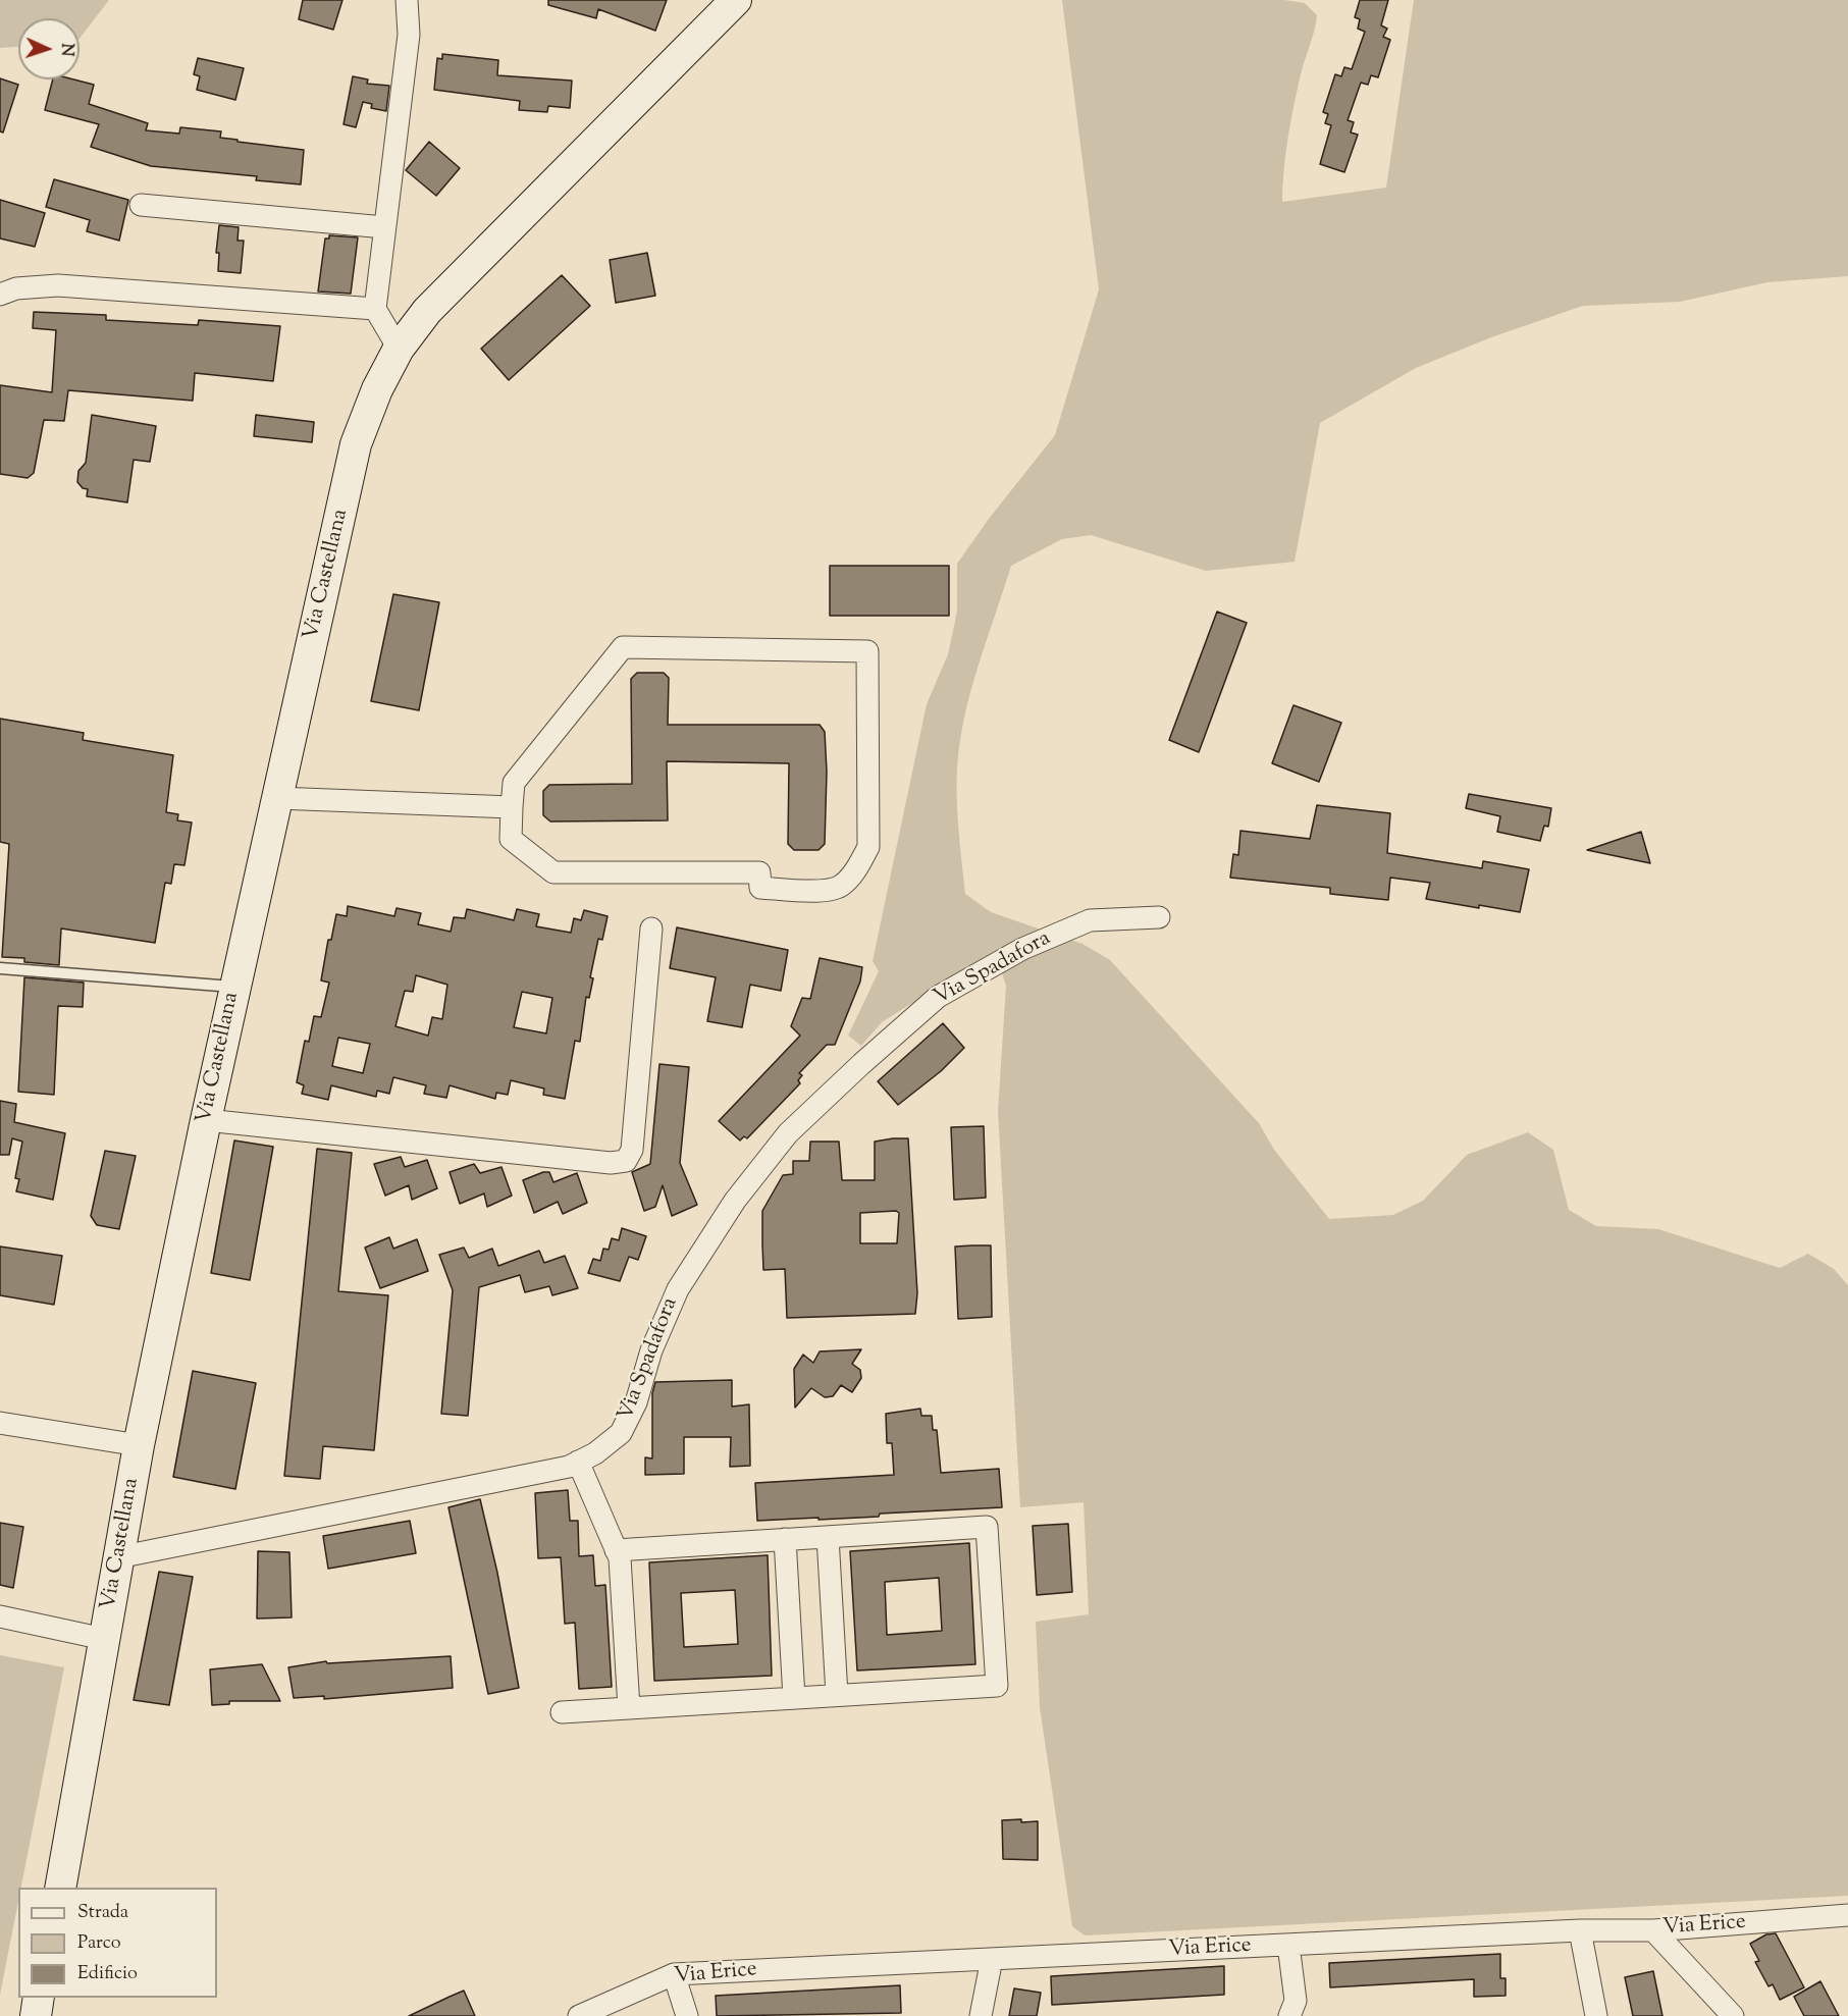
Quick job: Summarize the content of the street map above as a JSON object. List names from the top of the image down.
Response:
{
  "streets": {
    "main road": ["Via Castellana"],
    "street": ["Via Spadafora", "Via Erice"]
  },
  "crossings": [
    ["Via Castellana", "Via Spadafora"]
  ],
  "legend": ["Strada", "Parco", "Edificio"],
  "north": "right"
}
